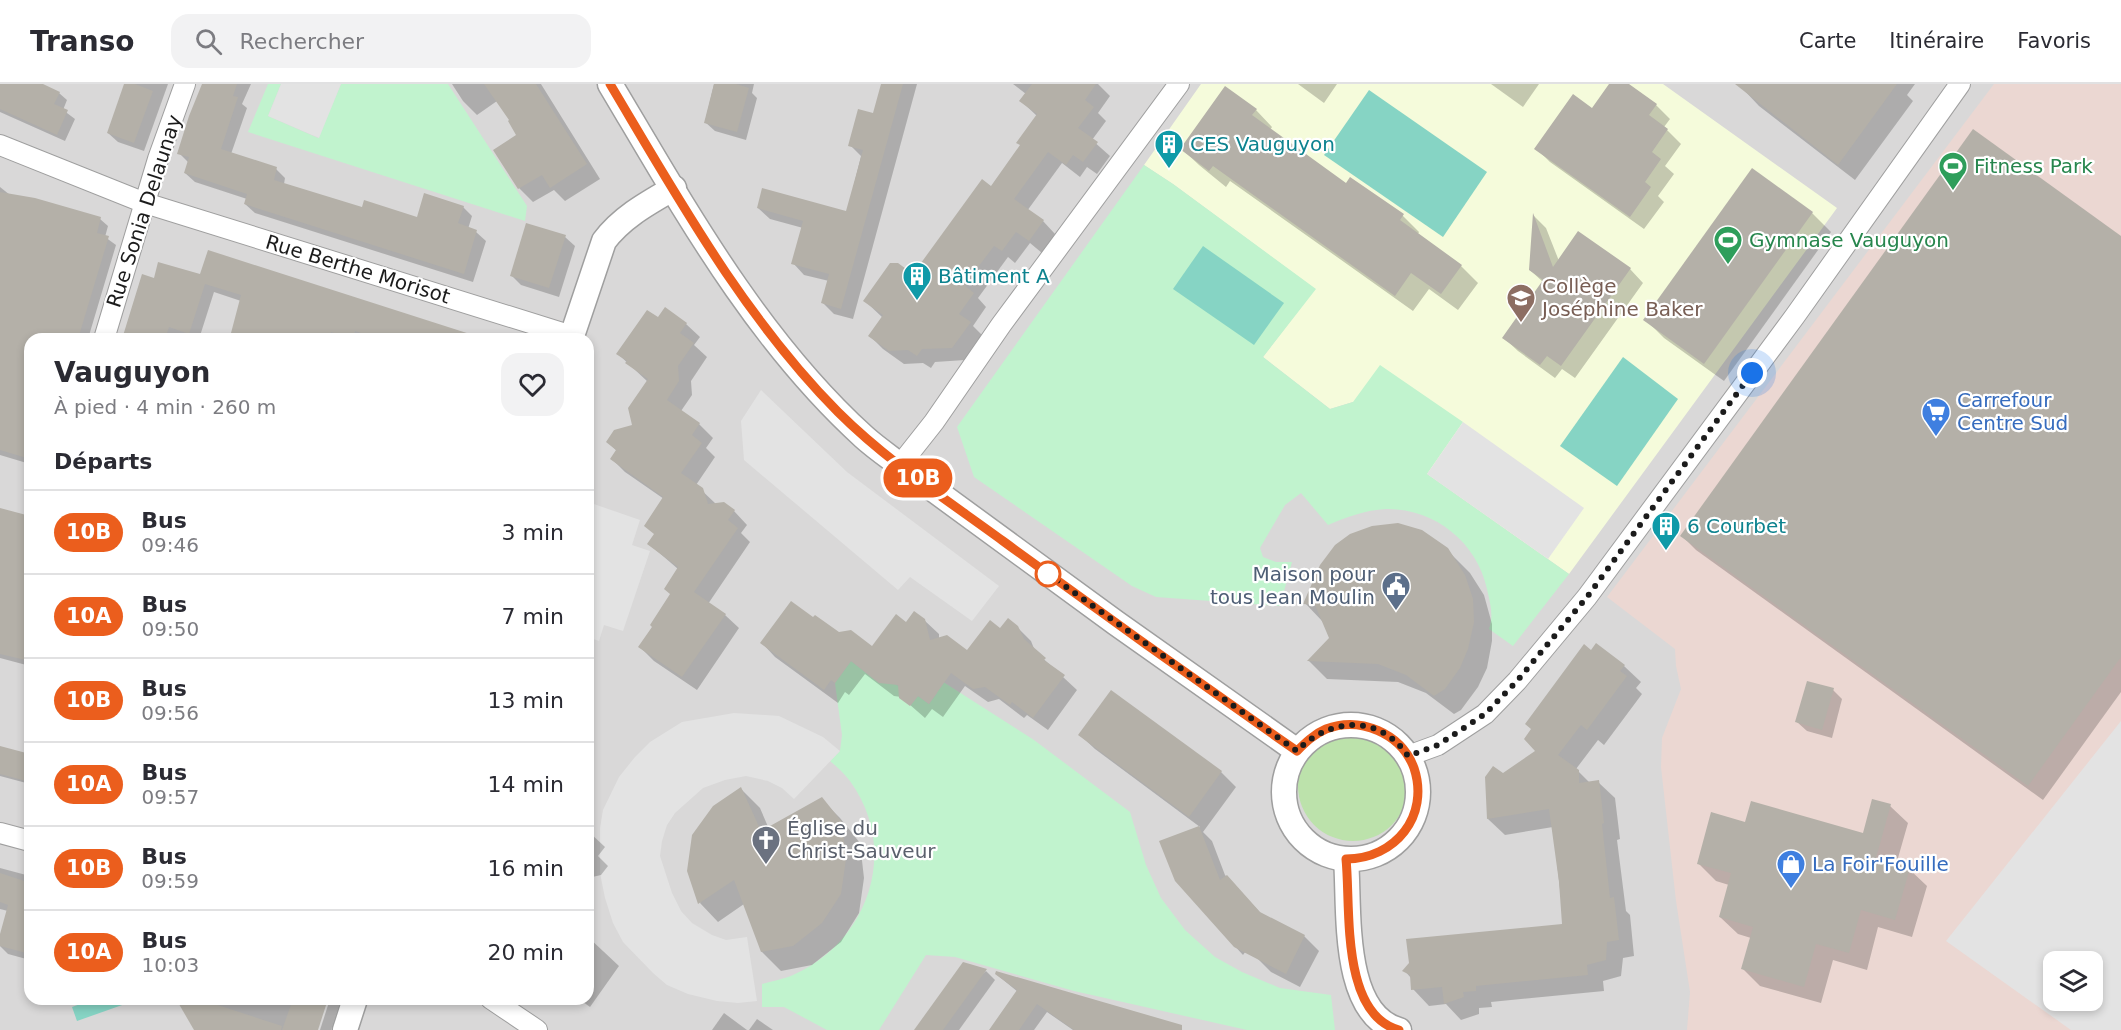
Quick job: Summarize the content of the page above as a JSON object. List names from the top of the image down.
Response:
{
  "streets": {
    "street": ["Rue Sonia Delaunay", "Rue Berthe Morisot"]
  },
  "crossings": [
    ["Rue Sonia Delaunay", "Rue Berthe Morisot"]
  ],
  "places": {
    "building": ["CES Vauguyon", "Bâtiment A", "6 Courbet"],
    "sports": ["Fitness Park", "Gymnase Vauguyon"],
    "school or university": ["Collège Joséphine Baker"],
    "supermarket": ["Carrefour Centre Sud"],
    "public building": ["Maison pour tous Jean Moulin"],
    "church": ["Église du Christ-Sauveur"],
    "shop": ["La Foir'Fouille"]
  },
  "lines": ["bus line 10B"],
  "page": {
    "header": "Transo",
    "search": "Rechercher",
    "nav": ["Carte", "Itinéraire", "Favoris"],
    "on_map": "10B",
    "heading": [
      ["Vauguyon", "À pied · 4 min · 260 m"],
      "Départs"
    ],
    "list": [
      {
        "mark": "10B",
        "name": "Bus",
        "note": "09:46",
        "value": "3 min"
      },
      {
        "mark": "10A",
        "name": "Bus",
        "note": "09:50",
        "value": "7 min"
      },
      {
        "mark": "10B",
        "name": "Bus",
        "note": "09:56",
        "value": "13 min"
      },
      {
        "mark": "10A",
        "name": "Bus",
        "note": "09:57",
        "value": "14 min"
      },
      {
        "mark": "10B",
        "name": "Bus",
        "note": "09:59",
        "value": "16 min"
      },
      {
        "mark": "10A",
        "name": "Bus",
        "note": "10:03",
        "value": "20 min"
      }
    ]
  }
}
